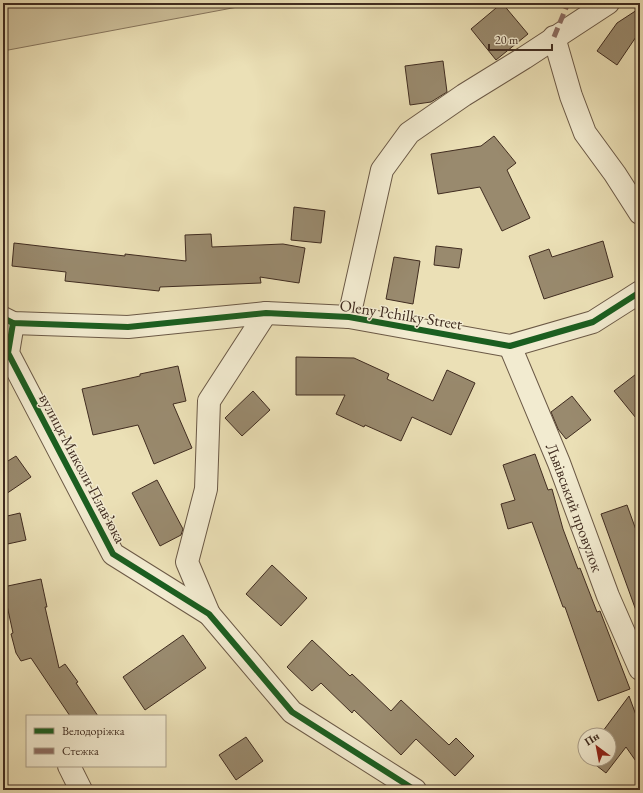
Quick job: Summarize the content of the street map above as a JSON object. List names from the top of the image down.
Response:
{
  "streets": {
    "street": ["Oleny Pchilky Street", "вулиця Миколи Плавʼюка", "Львівський провулок"]
  },
  "crossings": [
    ["Oleny Pchilky Street", "вулиця Миколи Плавʼюка"],
    ["Oleny Pchilky Street", "Львівський провулок"]
  ],
  "legend": ["Велодоріжка", "Стежка"],
  "scale_bar": "20 m",
  "north": "top left"
}
